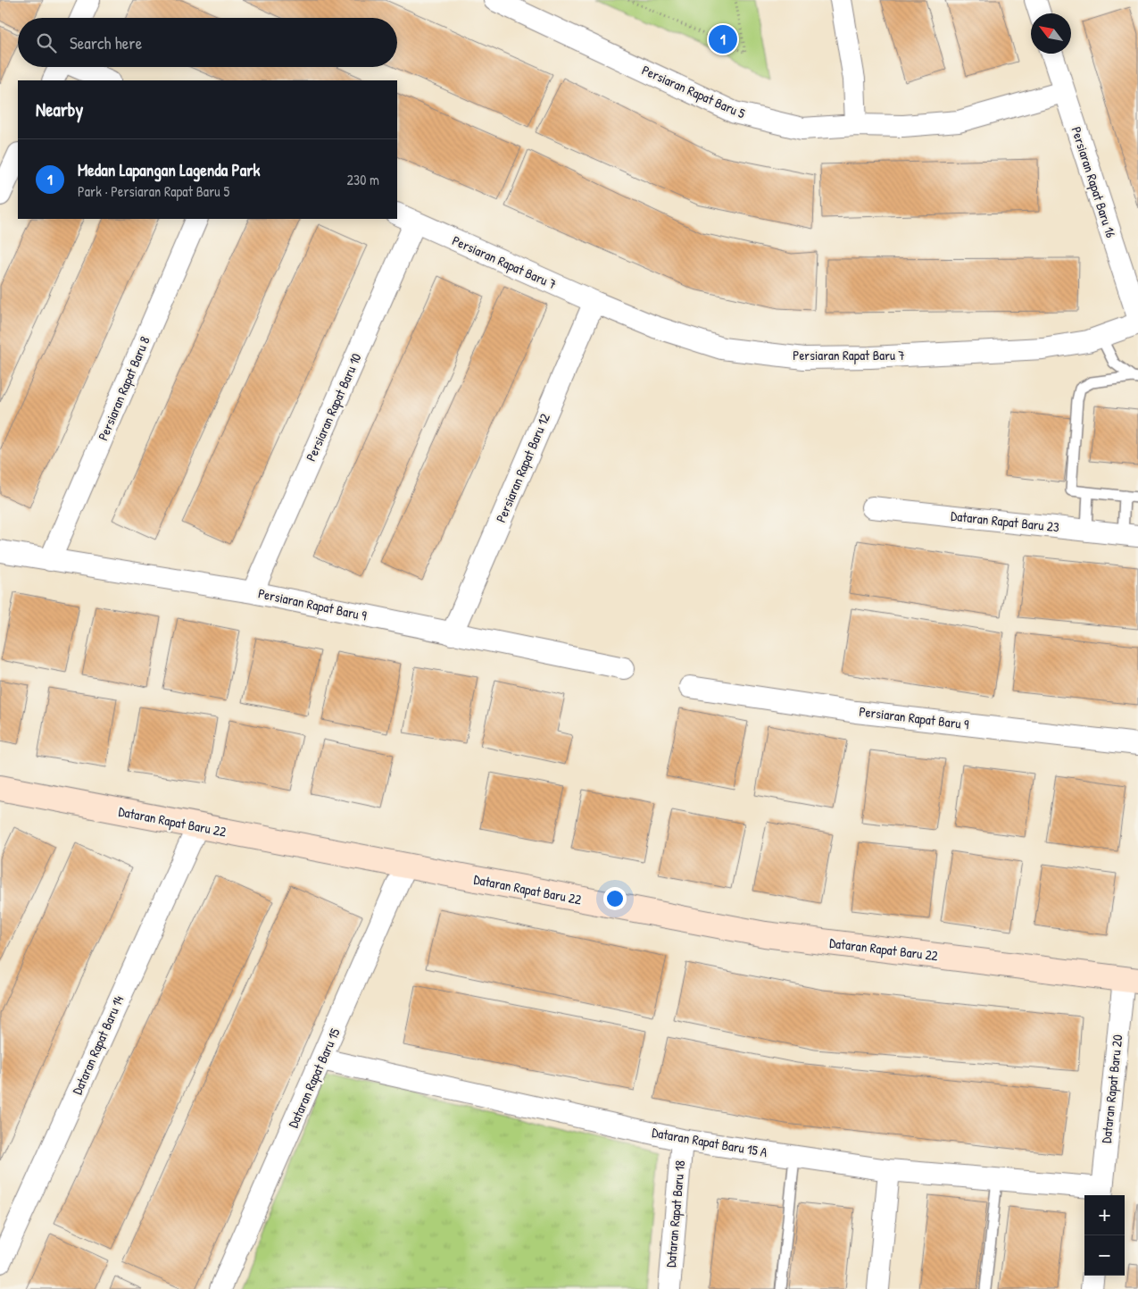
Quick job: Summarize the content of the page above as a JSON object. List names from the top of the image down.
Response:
{
  "streets": {
    "street": [
      "Persiaran Rapat Baru 5",
      "Persiaran Rapat Baru 16",
      "Persiaran Rapat Baru 7",
      "Persiaran Rapat Baru 8",
      "Persiaran Rapat Baru 10",
      "Persiaran Rapat Baru 12",
      "Dataran Rapat Baru 23",
      "Persiaran Rapat Baru 9",
      "Dataran Rapat Baru 22",
      "Dataran Rapat Baru 14",
      "Dataran Rapat Baru 15",
      "Dataran Rapat Baru 20",
      "Dataran Rapat Baru 15 A",
      "Dataran Rapat Baru 18"
    ]
  },
  "crossings": [
    ["Persiaran Rapat Baru 5", "Persiaran Rapat Baru 16"],
    ["Persiaran Rapat Baru 7", "Persiaran Rapat Baru 10"],
    ["Persiaran Rapat Baru 7", "Persiaran Rapat Baru 12"],
    ["Persiaran Rapat Baru 8", "Persiaran Rapat Baru 9"],
    ["Persiaran Rapat Baru 10", "Persiaran Rapat Baru 9"],
    ["Persiaran Rapat Baru 12", "Persiaran Rapat Baru 9"],
    ["Dataran Rapat Baru 22", "Dataran Rapat Baru 14"],
    ["Dataran Rapat Baru 22", "Dataran Rapat Baru 15"],
    ["Dataran Rapat Baru 22", "Dataran Rapat Baru 20"],
    ["Dataran Rapat Baru 15", "Dataran Rapat Baru 15 A"],
    ["Dataran Rapat Baru 20", "Dataran Rapat Baru 15 A"],
    ["Dataran Rapat Baru 15 A", "Dataran Rapat Baru 18"]
  ],
  "north": "top left",
  "page": {
    "search": "Search here",
    "pins": "1",
    "heading": "Nearby",
    "list": [
      {
        "mark": "1",
        "name": "Medan Lapangan Lagenda Park",
        "note": "Park · Persiaran Rapat Baru 5",
        "value": "230 m"
      }
    ],
    "map_buttons": ["+", "−"]
  }
}
